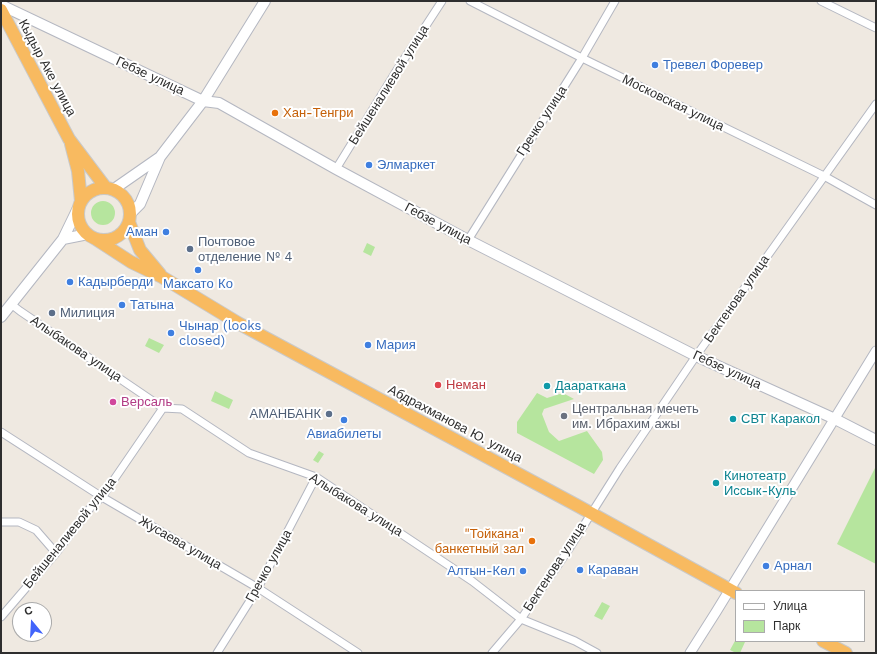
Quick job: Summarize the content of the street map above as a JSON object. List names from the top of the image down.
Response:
{
  "streets": {
    "highway": ["Кыдыр Аке улица", "Абдрахманова Ю. улица"],
    "main road": ["Гебзе улица"],
    "street": [
      "Бейшеналиевой улица",
      "Московская улица",
      "Гречко улица",
      "Бектенова улица",
      "Алыбакова улица",
      "Жусаева улица"
    ]
  },
  "crossings": [
    ["Кыдыр Аке улица", "Абдрахманова Ю. улица"],
    ["Гебзе улица", "Бейшеналиевой улица"],
    ["Гебзе улица", "Гречко улица"],
    ["Гебзе улица", "Бектенова улица"],
    ["Бейшеналиевой улица", "Алыбакова улица"],
    ["Бейшеналиевой улица", "Жусаева улица"],
    ["Московская улица", "Гречко улица"],
    ["Московская улица", "Бектенова улица"],
    ["Гречко улица", "Алыбакова улица"],
    ["Гречко улица", "Жусаева улица"],
    ["Бектенова улица", "Алыбакова улица"],
    ["Бектенова улица", "Абдрахманова Ю. улица"]
  ],
  "places": [
    "Тревел Форевер",
    "Хан-Тенгри",
    "Элмаркет",
    "Аман",
    "Почтовое отделение № 4",
    "Максато Ко",
    "Кадырберди",
    "Татына",
    "Милиция",
    "Чынар (looks closed)",
    "Мария",
    "Неман",
    "Даараткана",
    "Версаль",
    "АМАНБАНК",
    "Центральная мечеть им. Ибрахим ажы",
    "СВТ Каракол",
    "Авиабилеты",
    "Кинотеатр Иссык-Куль",
    "\"Тойкана\" банкетный зал",
    "Арнал",
    "Караван",
    "Алтын-Көл"
  ],
  "legend": ["Улица", "Парк"],
  "north": "top"
}
